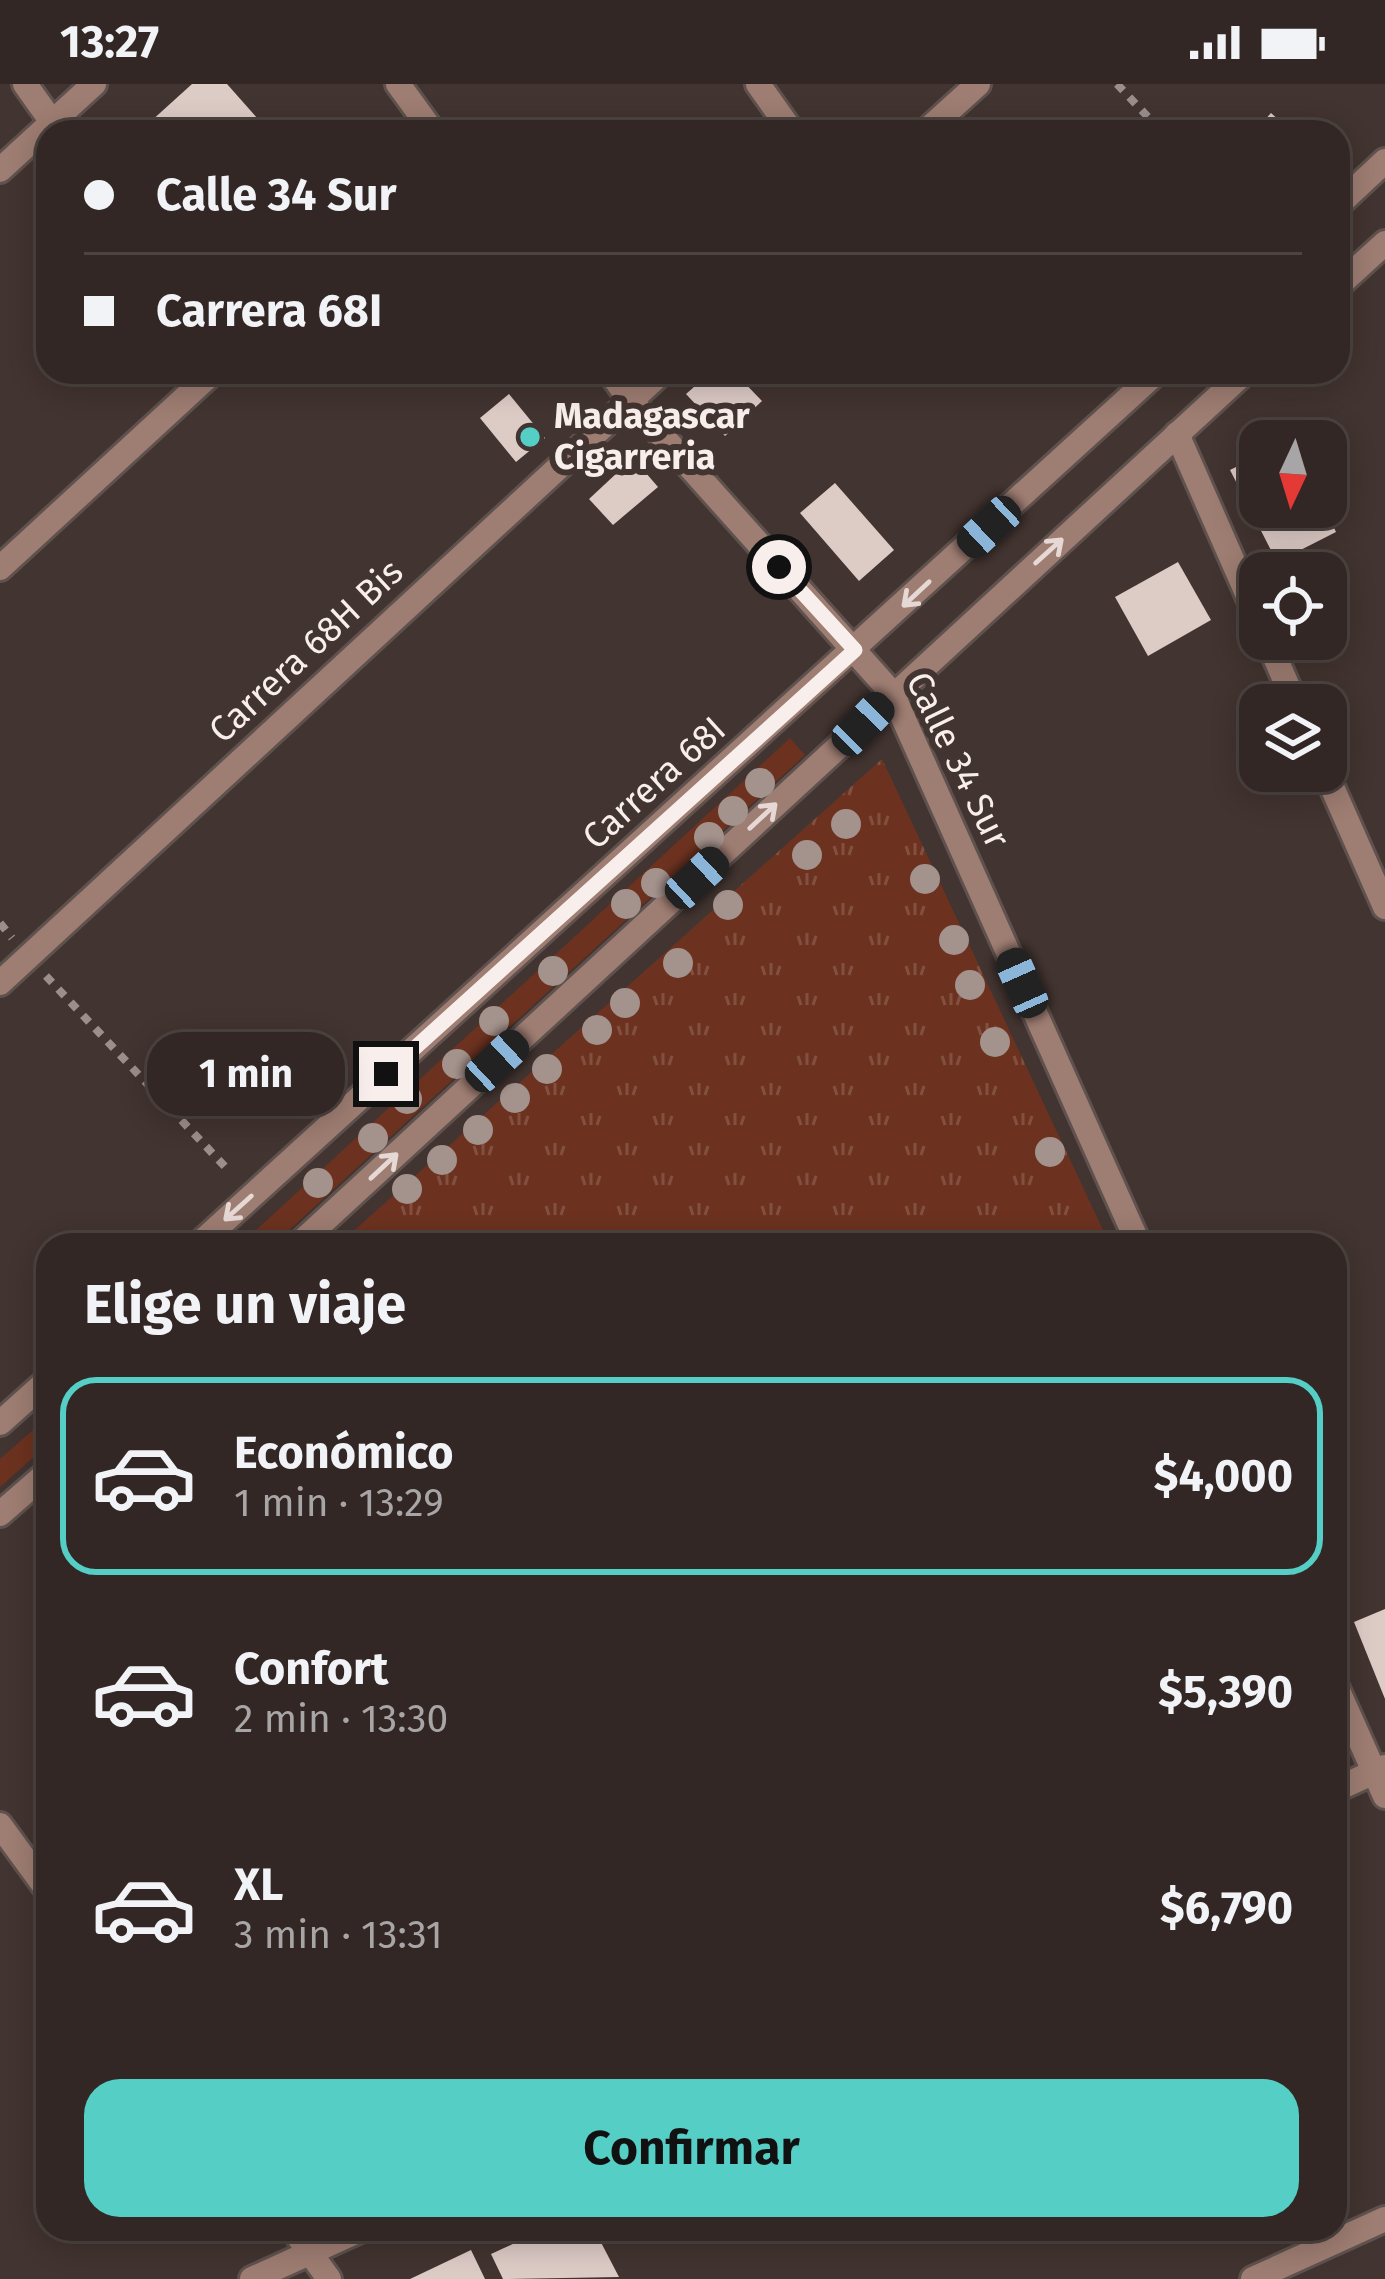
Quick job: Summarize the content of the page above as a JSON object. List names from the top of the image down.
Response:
{
  "streets": {
    "street": ["Carrera 68H Bis", "Calle 34 Sur", "Carrera 68I"]
  },
  "crossings": [
    ["Carrera 68H Bis", "Calle 34 Sur"],
    ["Calle 34 Sur", "Carrera 68I"]
  ],
  "places": ["Madagascar Cigarreria"],
  "north": "bottom",
  "page": {
    "status": "13:27",
    "banner": ["Calle 34 Sur", "Carrera 68I"],
    "bubble": "1 min",
    "heading": "Elige un viaje",
    "list": [
      {
        "name": "Económico",
        "note": "1 min · 13:29",
        "value": "$4,000"
      },
      {
        "name": "Confort",
        "note": "2 min · 13:30",
        "value": "$5,390"
      },
      {
        "name": "XL",
        "note": "3 min · 13:31",
        "value": "$6,790"
      }
    ],
    "buttons": "Confirmar"
  }
}
